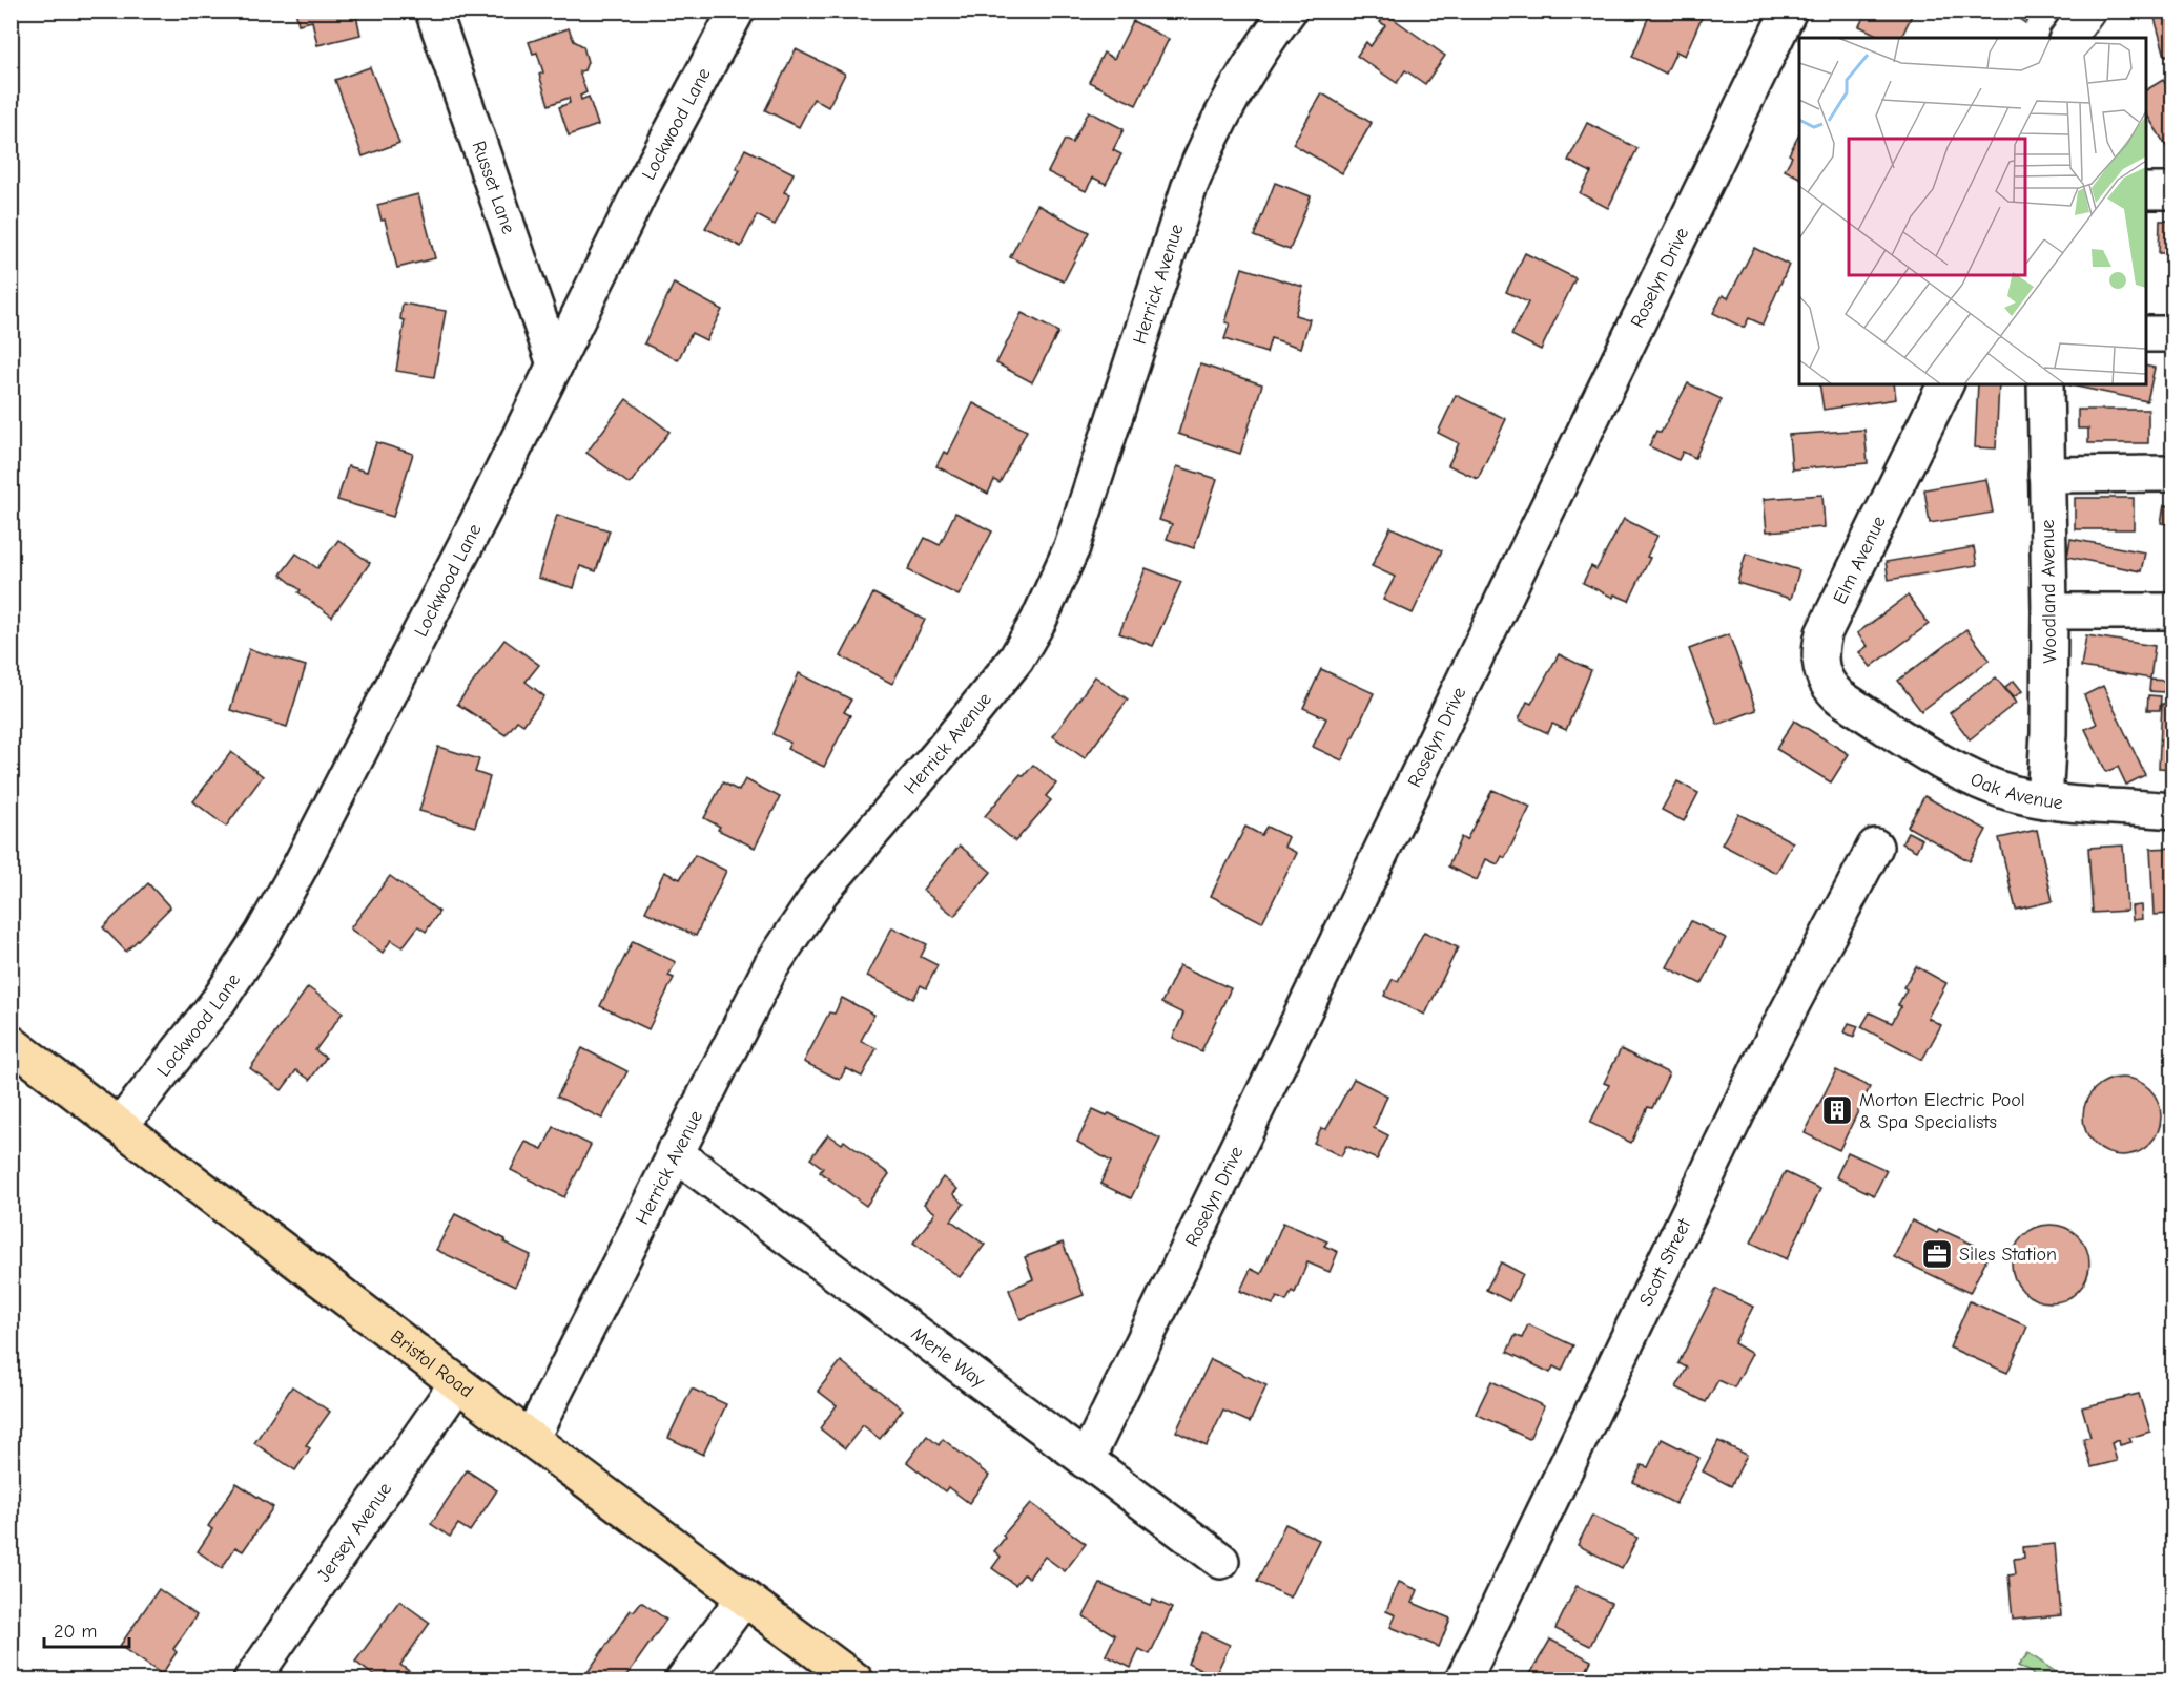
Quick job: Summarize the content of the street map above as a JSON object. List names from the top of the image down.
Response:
{
  "streets": {
    "main road": ["Bristol Road"],
    "street": [
      "Lockwood Lane",
      "Russet Lane",
      "Roselyn Drive",
      "Herrick Avenue",
      "Elm Avenue",
      "Woodland Avenue",
      "Oak Avenue",
      "Scott Street",
      "Merle Way",
      "Jersey Avenue"
    ]
  },
  "crossings": [
    ["Lockwood Lane", "Russet Lane"],
    ["Lockwood Lane", "Bristol Road"],
    ["Roselyn Drive", "Merle Way"],
    ["Herrick Avenue", "Merle Way"],
    ["Herrick Avenue", "Bristol Road"],
    ["Elm Avenue", "Oak Avenue"],
    ["Woodland Avenue", "Oak Avenue"],
    ["Bristol Road", "Jersey Avenue"]
  ],
  "places": {
    "building": ["Morton Electric Pool & Spa Specialists"],
    "office": ["Siles Station"]
  },
  "scale_bar": "20 m"
}
